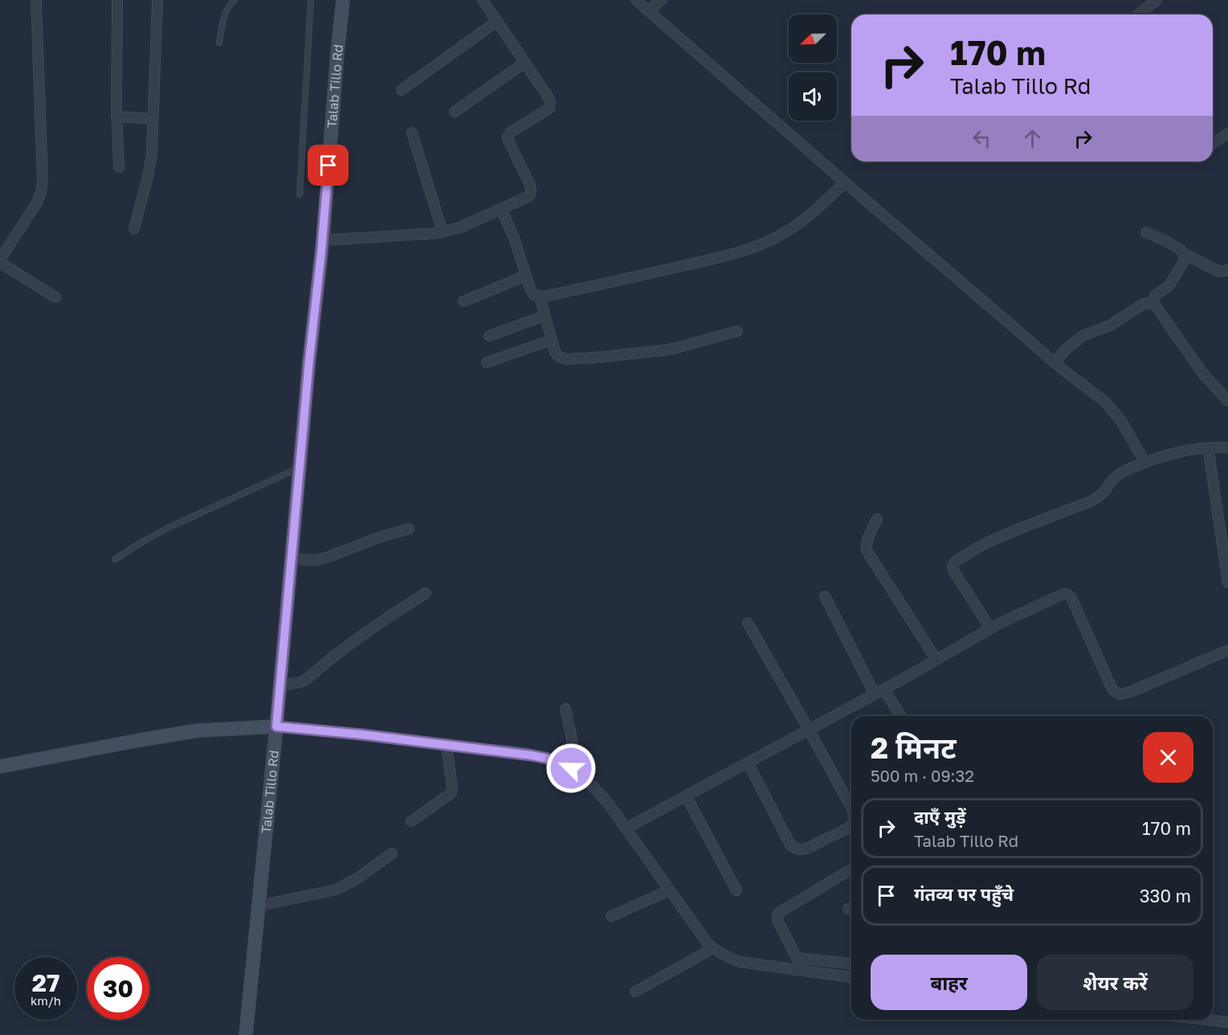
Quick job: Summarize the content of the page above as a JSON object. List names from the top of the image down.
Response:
{
  "streets": {
    "main road": ["Talab Tillo Rd"]
  },
  "north": "bottom left",
  "page": {
    "turn": ["170 m", "Talab Tillo Rd"],
    "heading": ["2 मिनट", "500 m · 09:32"],
    "list": [
      {
        "name": "दाएँ मुड़ें",
        "note": "Talab Tillo Rd",
        "value": "170 m"
      },
      {
        "name": "गंतव्य पर पहुँचे",
        "value": "330 m"
      }
    ],
    "buttons": ["बाहर", "शेयर करें"],
    "speed": "27 km/h",
    "limit": "30"
  }
}
